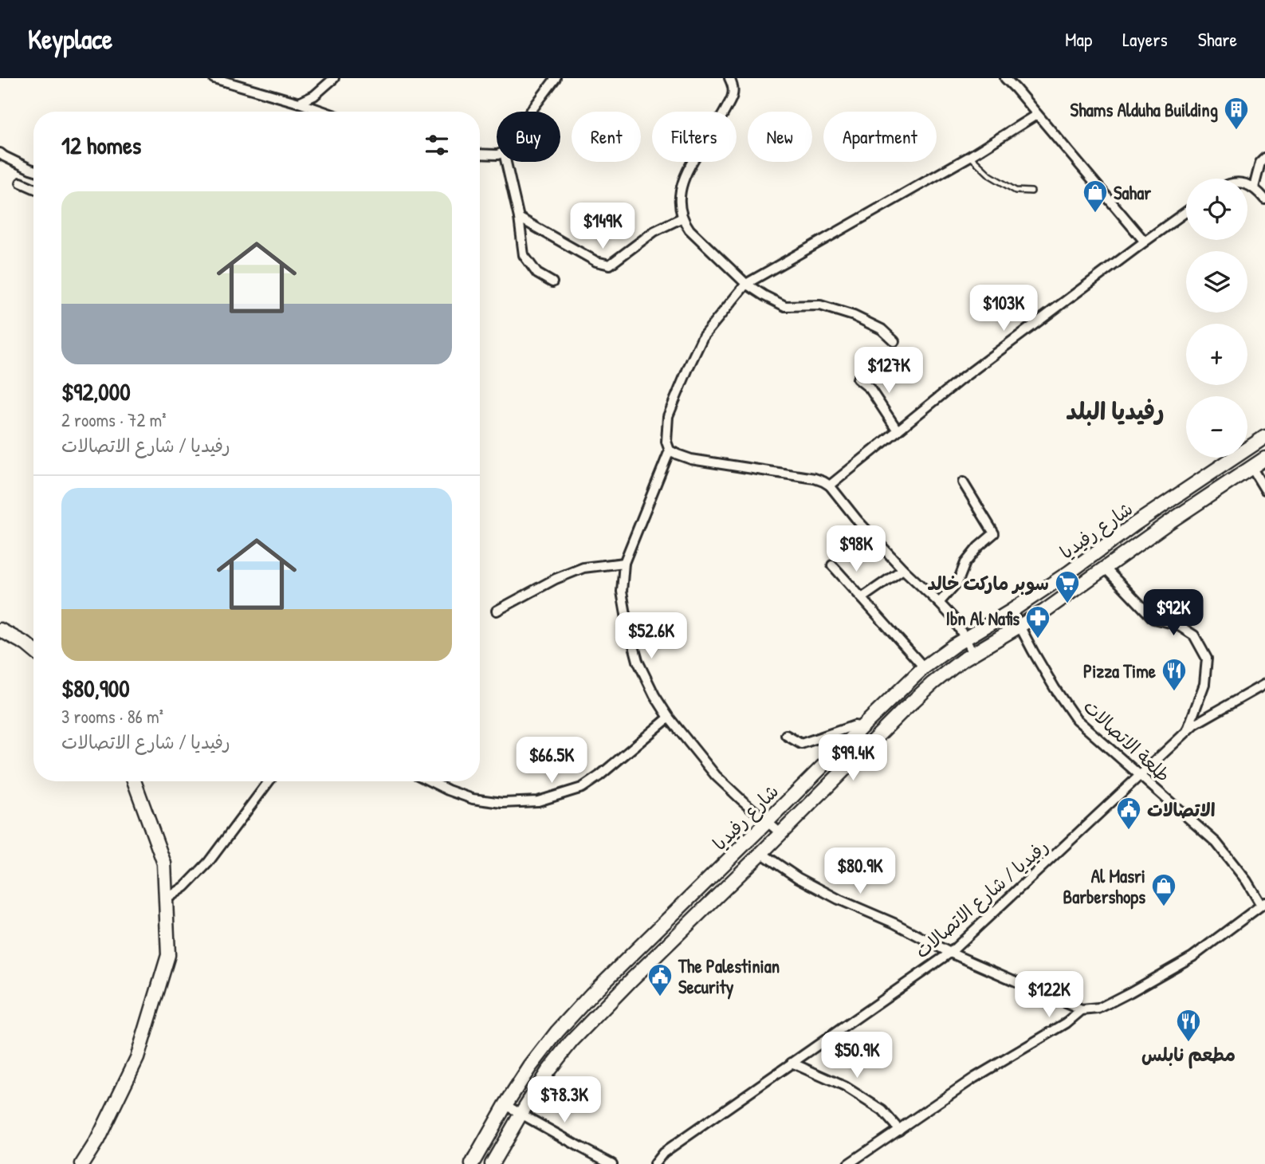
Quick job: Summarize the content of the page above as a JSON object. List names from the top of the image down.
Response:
{
  "streets": {
    "main road": ["شارع رفيديا"],
    "street": ["طلعة الاتصالات", "رفيديا / شارع الاتصالات"]
  },
  "crossings": [
    ["شارع رفيديا", "طلعة الاتصالات"],
    ["طلعة الاتصالات", "رفيديا / شارع الاتصالات"]
  ],
  "districts": ["رفيديا البلد"],
  "places": {
    "building": ["Shams Alduha Building"],
    "shop": ["Sahar", "Al Masri Barbershops"],
    "supermarket": ["سوبر مارکت خالد"],
    "pharmacy": ["Ibn Al Nafis"],
    "restaurant": ["Pizza Time", "مطعم نابلس"],
    "public building": ["الاتصالات", "The Palestinian Security"]
  },
  "page": {
    "header": "Keyplace",
    "nav": ["Map", "Layers", "Share"],
    "chip": [
      "Buy",
      "Rent",
      "Filters",
      "New",
      "Apartment"
    ],
    "heading": "12 homes",
    "map_buttons": ["+", "−"],
    "list": [
      {
        "name": "$92,000",
        "note": "2 rooms · 72 m² · رفيديا / شارع الاتصالات"
      },
      {
        "name": "$80,900",
        "note": "3 rooms · 86 m² · رفيديا / شارع الاتصالات"
      }
    ],
    "price": [
      "$149K",
      "$103K",
      "$127K",
      "$98K",
      "$92K",
      "$52.6K",
      "$99.4K",
      "$66.5K",
      "$80.9K",
      "$122K",
      "$50.9K",
      "$78.3K"
    ]
  }
}
